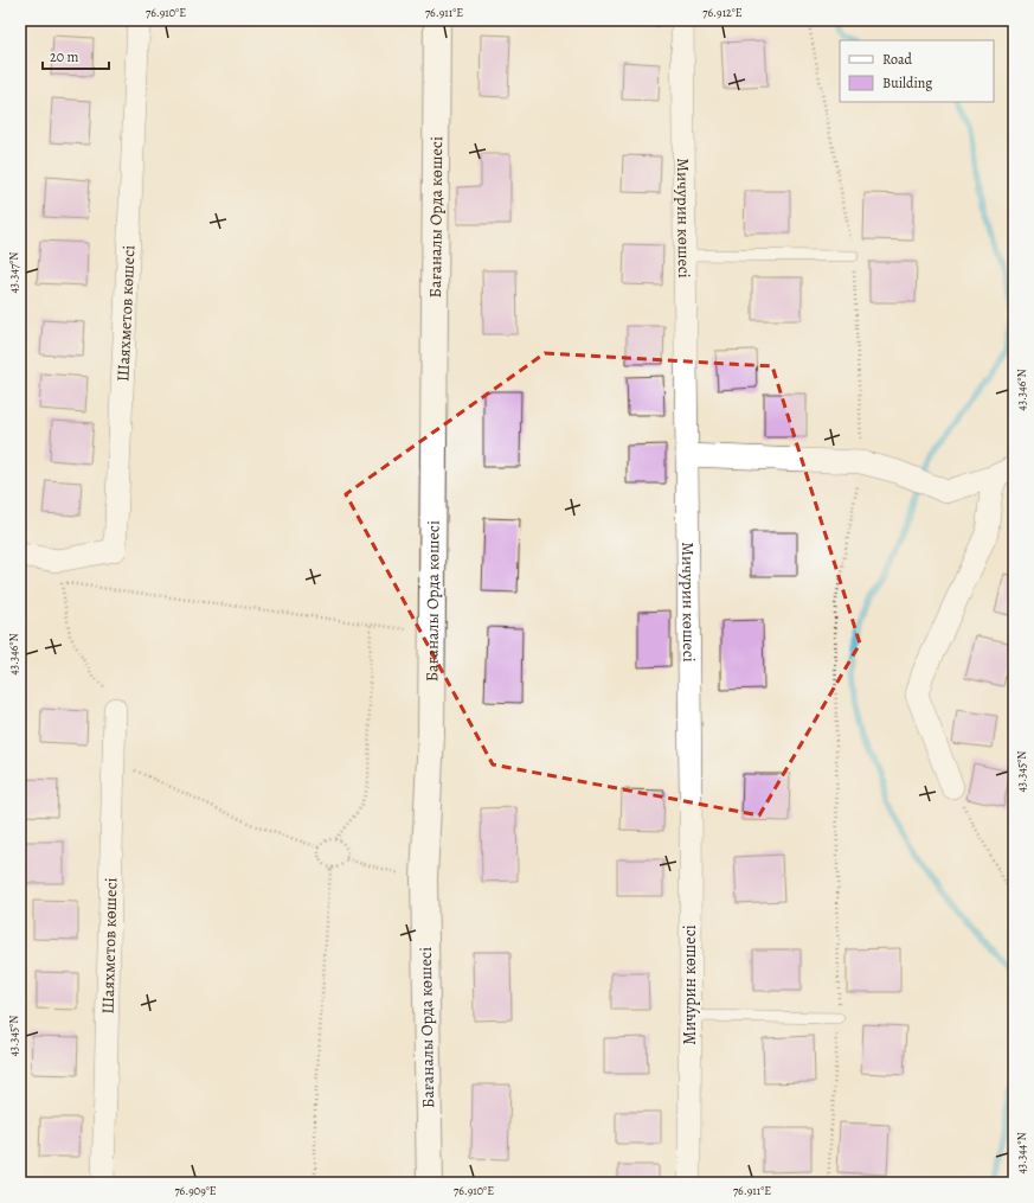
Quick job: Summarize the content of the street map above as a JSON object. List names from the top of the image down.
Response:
{
  "streets": {
    "street": ["Бағаналы Орда көшесі", "Мичурин көшесі", "Шаяхметов көшесі"]
  },
  "legend": ["Road", "Building"],
  "scale_bar": "20 m",
  "coordinates": [
    "76.910°E",
    "76.911°E",
    "76.912°E",
    "43.347°N",
    "43.346°N",
    "43.345°N",
    "43.344°N",
    "76.909°E"
  ]
}
